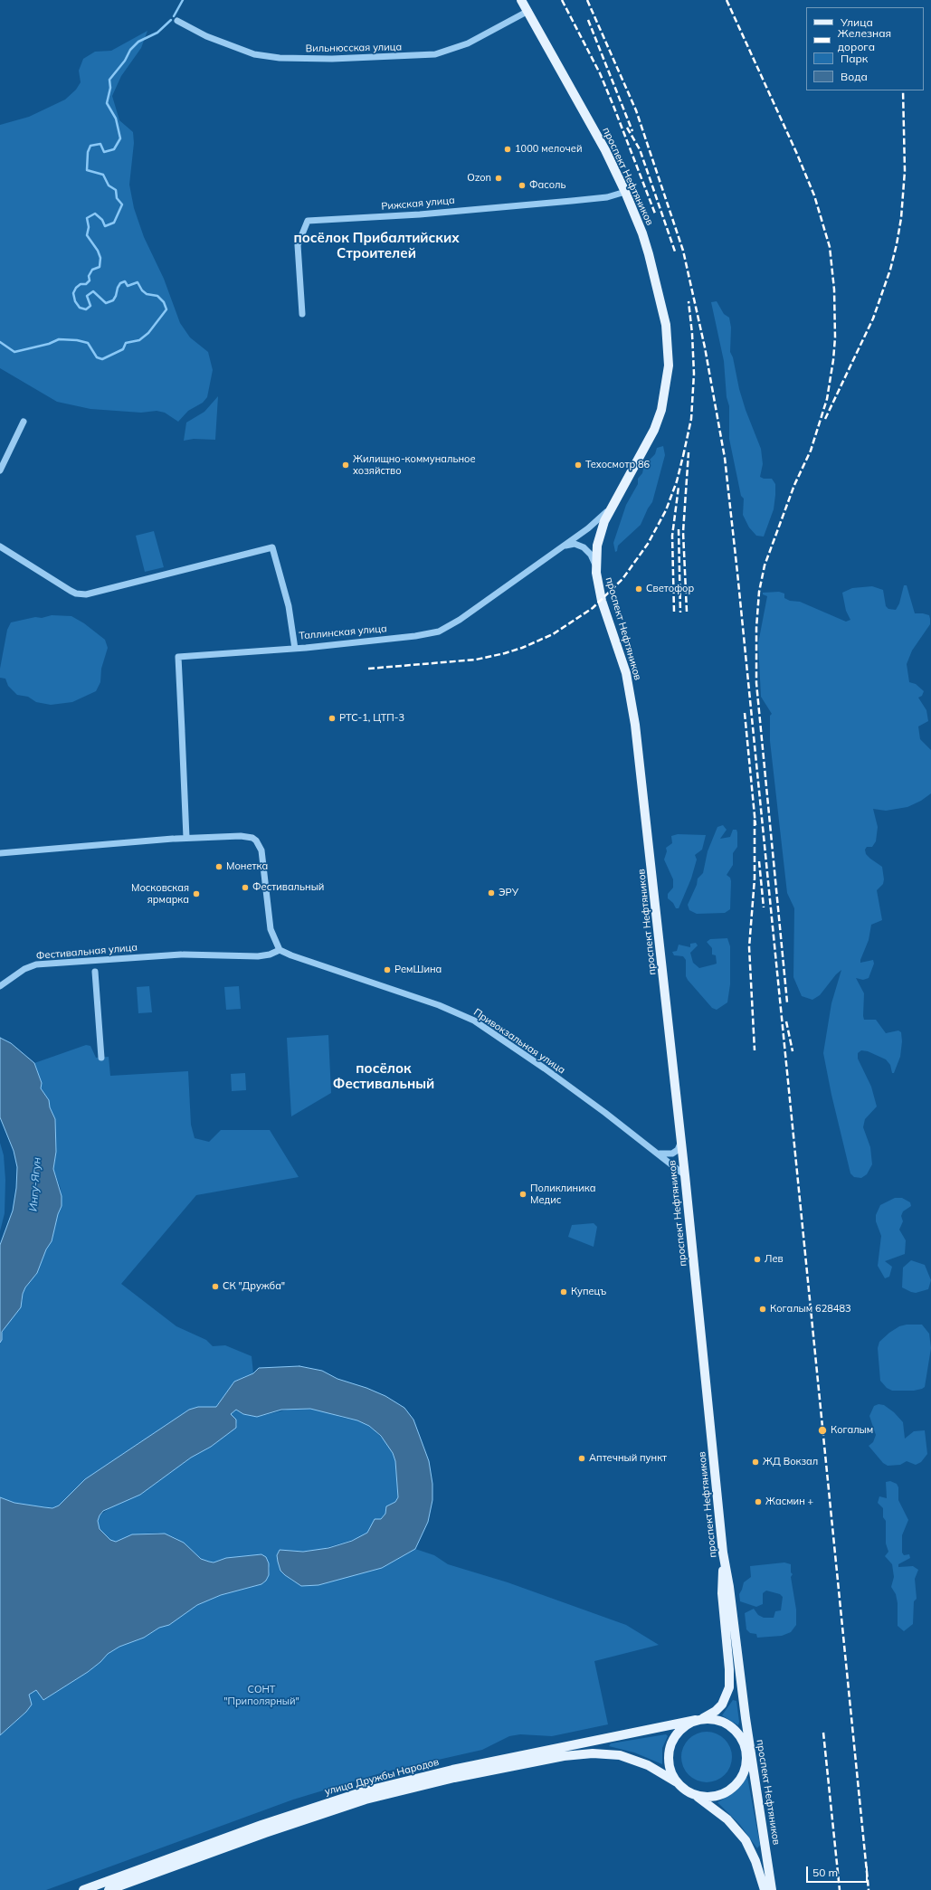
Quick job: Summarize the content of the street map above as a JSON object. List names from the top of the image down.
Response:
{
  "streets": {
    "main road": ["проспект Нефтяников", "улица Дружбы Народов"],
    "street": [
      "Вильнюсская улица",
      "Рижская улица",
      "Таллинская улица",
      "Фестивальная улица",
      "Привокзальная улица"
    ]
  },
  "crossings": [
    ["Вильнюсская улица", "проспект Нефтяников"],
    ["проспект Нефтяников", "Рижская улица"],
    ["проспект Нефтяников", "Таллинская улица"],
    ["проспект Нефтяников", "Привокзальная улица"],
    ["Фестивальная улица", "Привокзальная улица"]
  ],
  "districts": ["посёлок Прибалтийских Строителей", "посёлок Фестивальный"],
  "water": ["Ингу-Ягун"],
  "parks": ["СОНТ \"Приполярный\""],
  "places": [
    "1000 мелочей",
    "Ozon",
    "Фасоль",
    "Жилищно-коммунальное хозяйство",
    "Техосмотр 86",
    "Светофор",
    "РТС-1, ЦТП-3",
    "Монетка",
    "Фестивальный",
    "ЭРУ",
    "Московская ярмарка",
    "РемШина",
    "Поликлиника Медис",
    "Лев",
    "СК \"Дружба\"",
    "Купецъ",
    "Когалым 628483",
    "Когалым",
    "Аптечный пункт",
    "ЖД Вокзал",
    "Жасмин +"
  ],
  "legend": [
    "Улица",
    "Железная дорога",
    "Парк",
    "Вода"
  ],
  "scale_bar": "50 m"
}
